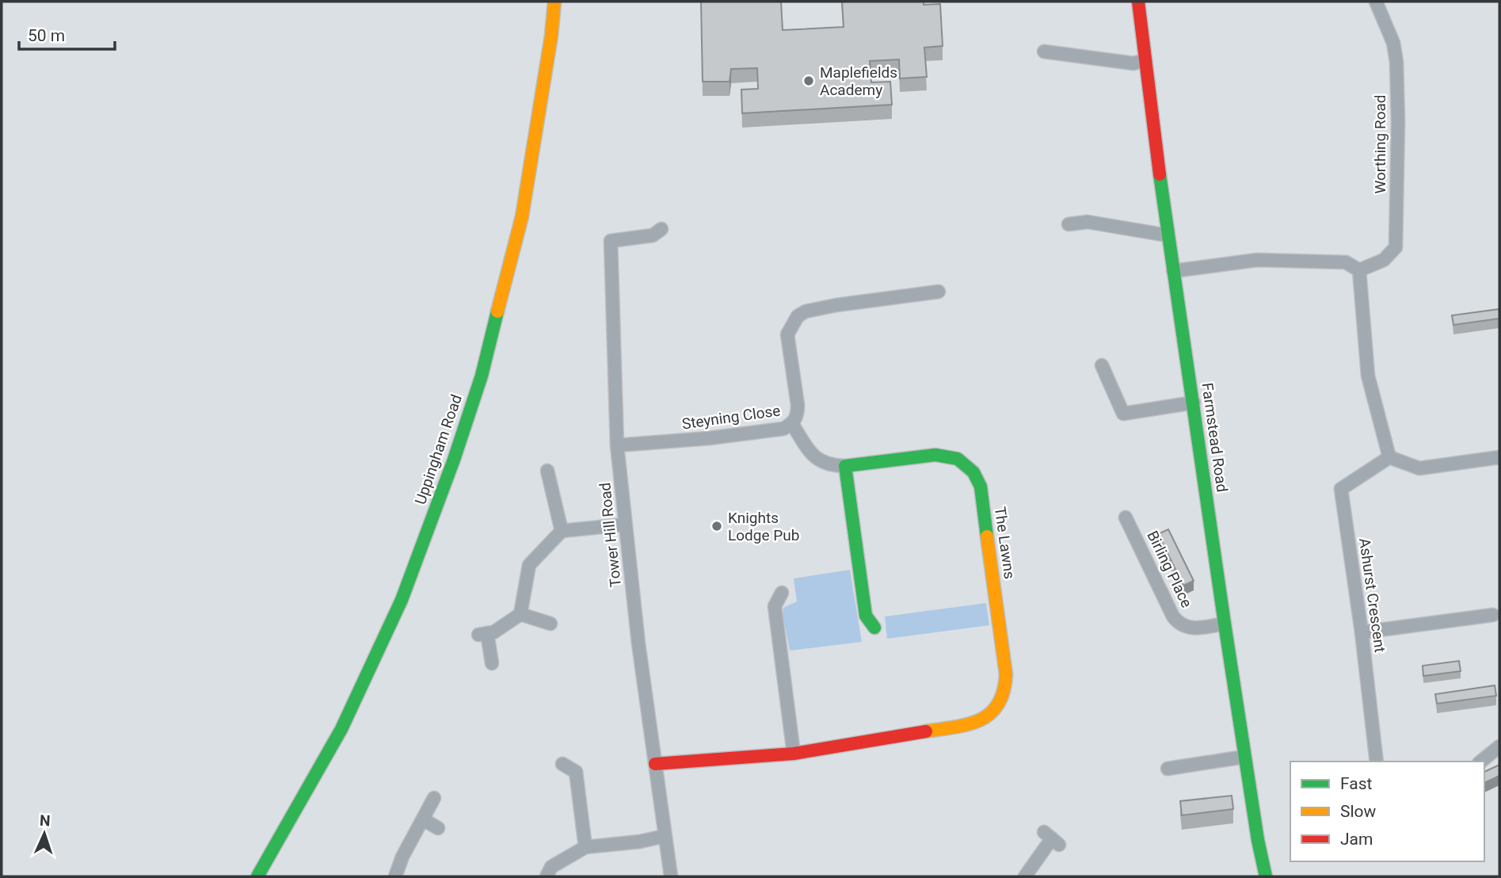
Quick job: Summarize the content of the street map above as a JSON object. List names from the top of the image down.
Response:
{
  "streets": {
    "main road": ["Farmstead Road", "Uppingham Road", "The Lawns"],
    "street": [
      "Worthing Road",
      "Steyning Close",
      "Tower Hill Road",
      "Birling Place",
      "Ashurst Crescent"
    ]
  },
  "crossings": [
    ["Steyning Close", "Tower Hill Road"],
    ["Farmstead Road", "Birling Place"],
    ["Tower Hill Road", "The Lawns"]
  ],
  "places": ["Maplefields Academy", "Knights Lodge Pub"],
  "legend": ["Fast", "Slow", "Jam"],
  "scale_bar": "50 m",
  "north": "top"
}
